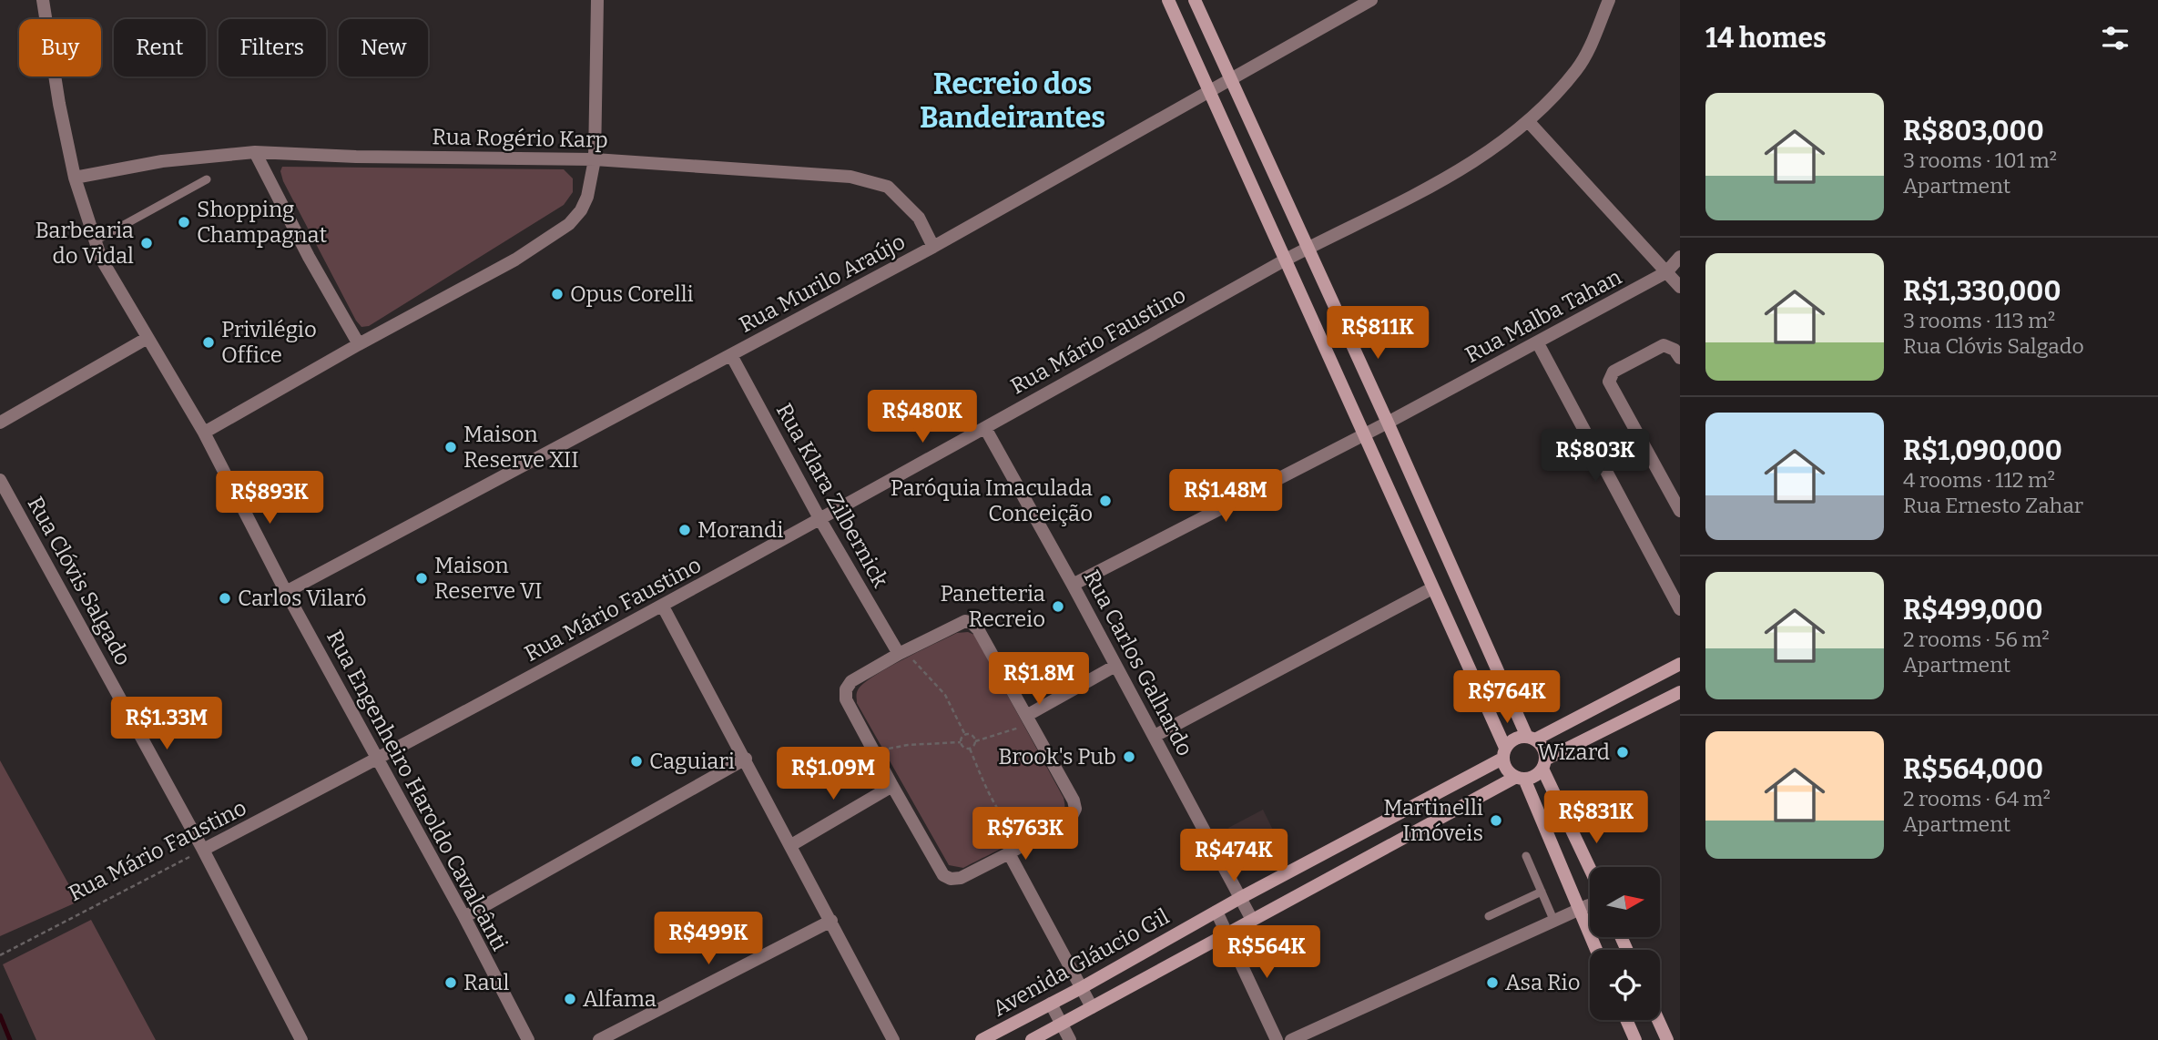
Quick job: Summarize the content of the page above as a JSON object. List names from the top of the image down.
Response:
{
  "streets": {
    "street": [
      "Rua Rogério Karp",
      "Rua Murilo Araújo",
      "Rua Malba Tahan",
      "Rua Mário Faustino",
      "Rua Klara Zilbernick",
      "Rua Clóvis Salgado",
      "Rua Carlos Galhardo",
      "Rua Engenheiro Haroldo Cavalcânti",
      "Avenida Gláucio Gil"
    ]
  },
  "crossings": [
    ["Rua Rogério Karp", "Rua Murilo Araújo"],
    ["Rua Rogério Karp", "Rua Engenheiro Haroldo Cavalcânti"],
    ["Rua Murilo Araújo", "Rua Klara Zilbernick"],
    ["Rua Murilo Araújo", "Rua Engenheiro Haroldo Cavalcânti"],
    ["Rua Malba Tahan", "Rua Carlos Galhardo"],
    ["Rua Mário Faustino", "Rua Klara Zilbernick"],
    ["Rua Mário Faustino", "Rua Clóvis Salgado"],
    ["Rua Mário Faustino", "Rua Carlos Galhardo"],
    ["Rua Mário Faustino", "Rua Engenheiro Haroldo Cavalcânti"],
    ["Rua Carlos Galhardo", "Avenida Gláucio Gil"]
  ],
  "districts": ["Recreio dos Bandeirantes"],
  "places": [
    "Shopping Champagnat",
    "Barbearia do Vidal",
    "Opus Corelli",
    "Privilégio Office",
    "Maison Reserve XII",
    "Paróquia Imaculada Conceição",
    "Morandi",
    "Maison Reserve VI",
    "Carlos Vilaró",
    "Panetteria Recreio",
    "Wizard",
    "Brook's Pub",
    "Caguiari",
    "Martinelli Imóveis",
    "Raul",
    "Asa Rio",
    "Alfama"
  ],
  "north": "right",
  "page": {
    "heading": "14 homes",
    "chip": [
      "Buy",
      "Rent",
      "Filters",
      "New"
    ],
    "list": [
      {
        "name": "R$803,000",
        "note": "3 rooms · 101 m² · Apartment"
      },
      {
        "name": "R$1,330,000",
        "note": "3 rooms · 113 m² · Rua Clóvis Salgado"
      },
      {
        "name": "R$1,090,000",
        "note": "4 rooms · 112 m² · Rua Ernesto Zahar"
      },
      {
        "name": "R$499,000",
        "note": "2 rooms · 56 m² · Apartment"
      },
      {
        "name": "R$564,000",
        "note": "2 rooms · 64 m² · Apartment"
      }
    ],
    "price": [
      "R$811K",
      "R$480K",
      "R$803K",
      "R$1.48M",
      "R$893K",
      "R$1.8M",
      "R$764K",
      "R$1.33M",
      "R$1.09M",
      "R$831K",
      "R$763K",
      "R$474K",
      "R$499K",
      "R$564K"
    ]
  }
}
